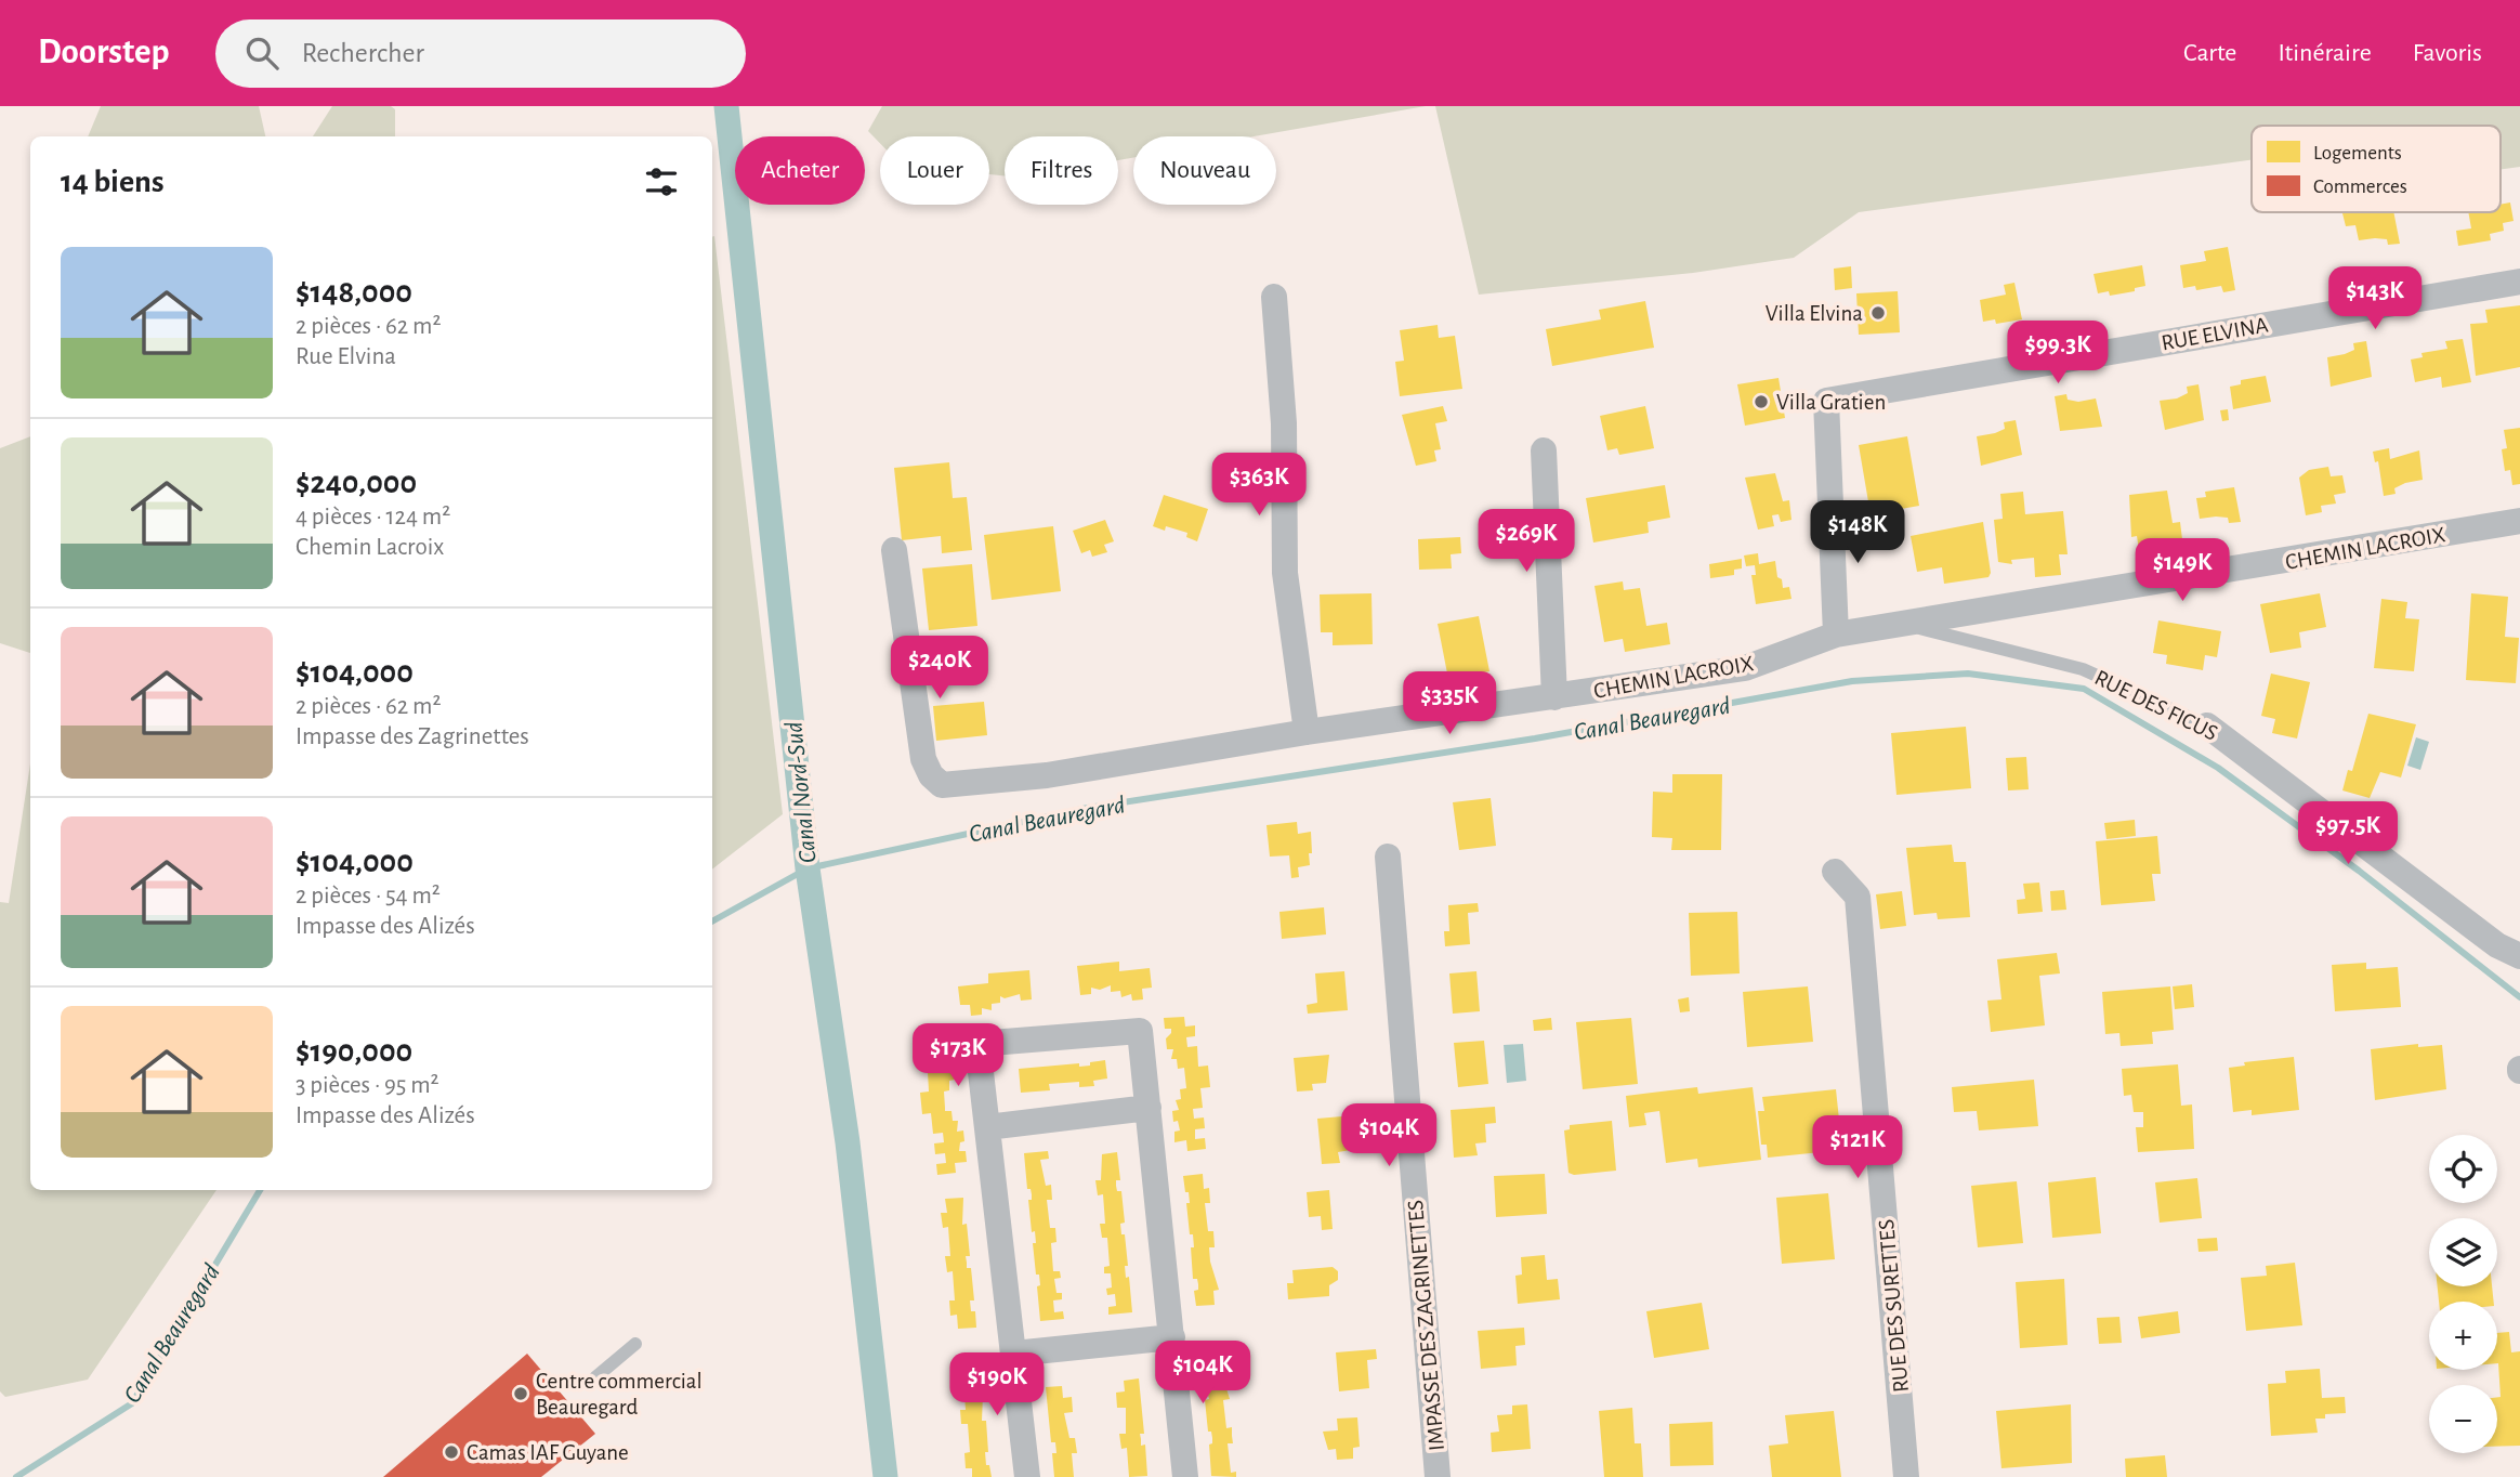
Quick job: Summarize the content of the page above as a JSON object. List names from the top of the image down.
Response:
{
  "streets": {
    "street": [
      "RUE ELVINA",
      "CHEMIN LACROIX",
      "RUE DES FICUS",
      "RUE DES SURETTES",
      "IMPASSE DES ZAGRINETTES"
    ]
  },
  "crossings": [
    ["RUE ELVINA", "CHEMIN LACROIX"],
    ["CHEMIN LACROIX", "RUE DES FICUS"]
  ],
  "water": ["Canal Beauregard", "Canal Nord-Sud"],
  "places": [
    "Villa Elvina",
    "Villa Gratien",
    "Centre commercial Beauregard",
    "Camas IAF Guyane"
  ],
  "legend": ["Logements", "Commerces"],
  "page": {
    "header": "Doorstep",
    "search": "Rechercher",
    "nav": ["Carte", "Itinéraire", "Favoris"],
    "chip": [
      "Acheter",
      "Louer",
      "Filtres",
      "Nouveau"
    ],
    "heading": "14 biens",
    "list": [
      {
        "name": "$148,000",
        "note": "2 pièces · 62 m² · Rue Elvina"
      },
      {
        "name": "$240,000",
        "note": "4 pièces · 124 m² · Chemin Lacroix"
      },
      {
        "name": "$104,000",
        "note": "2 pièces · 62 m² · Impasse des Zagrinettes"
      },
      {
        "name": "$104,000",
        "note": "2 pièces · 54 m² · Impasse des Alizés"
      },
      {
        "name": "$190,000",
        "note": "3 pièces · 95 m² · Impasse des Alizés"
      }
    ],
    "price": [
      "$143K",
      "$99.3K",
      "$363K",
      "$148K",
      "$269K",
      "$149K",
      "$240K",
      "$335K",
      "$97.5K",
      "$173K",
      "$104K",
      "$121K",
      "$104K",
      "$190K"
    ],
    "map_buttons": ["+", "−"]
  }
}
